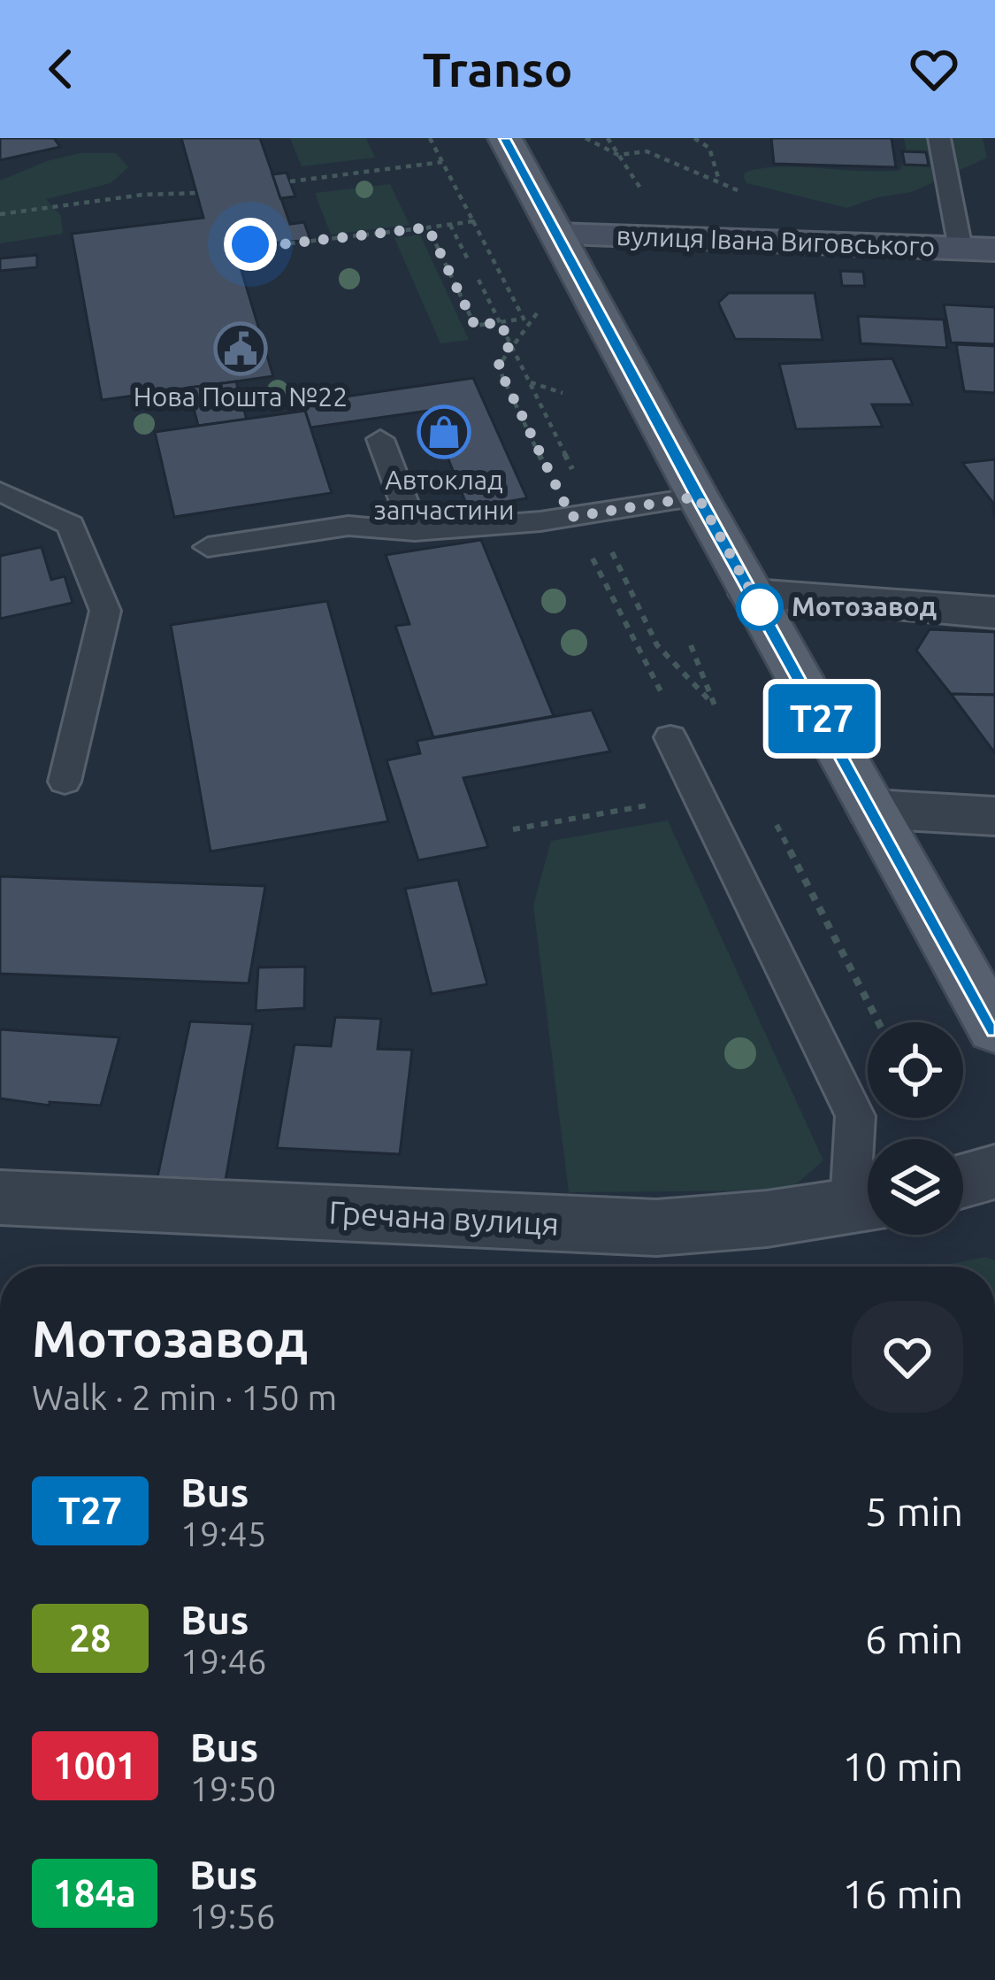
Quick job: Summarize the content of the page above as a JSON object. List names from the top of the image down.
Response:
{
  "streets": {
    "main road": ["вулиця Івана Виговського"],
    "street": ["Гречана вулиця"]
  },
  "places": {
    "public building": ["Нова Пошта №22"],
    "shop": ["Автоклад запчастини"],
    "other": ["Мотозавод"]
  },
  "lines": ["bus line Т27"],
  "page": {
    "header": "Transo",
    "on_map": "Т27",
    "heading": ["Мотозавод", "Walk · 2 min · 150 m"],
    "list": [
      {
        "mark": "Т27",
        "name": "Bus",
        "note": "19:45",
        "value": "5 min"
      },
      {
        "mark": "28",
        "name": "Bus",
        "note": "19:46",
        "value": "6 min"
      },
      {
        "mark": "1001",
        "name": "Bus",
        "note": "19:50",
        "value": "10 min"
      },
      {
        "mark": "184а",
        "name": "Bus",
        "note": "19:56",
        "value": "16 min"
      }
    ]
  }
}
